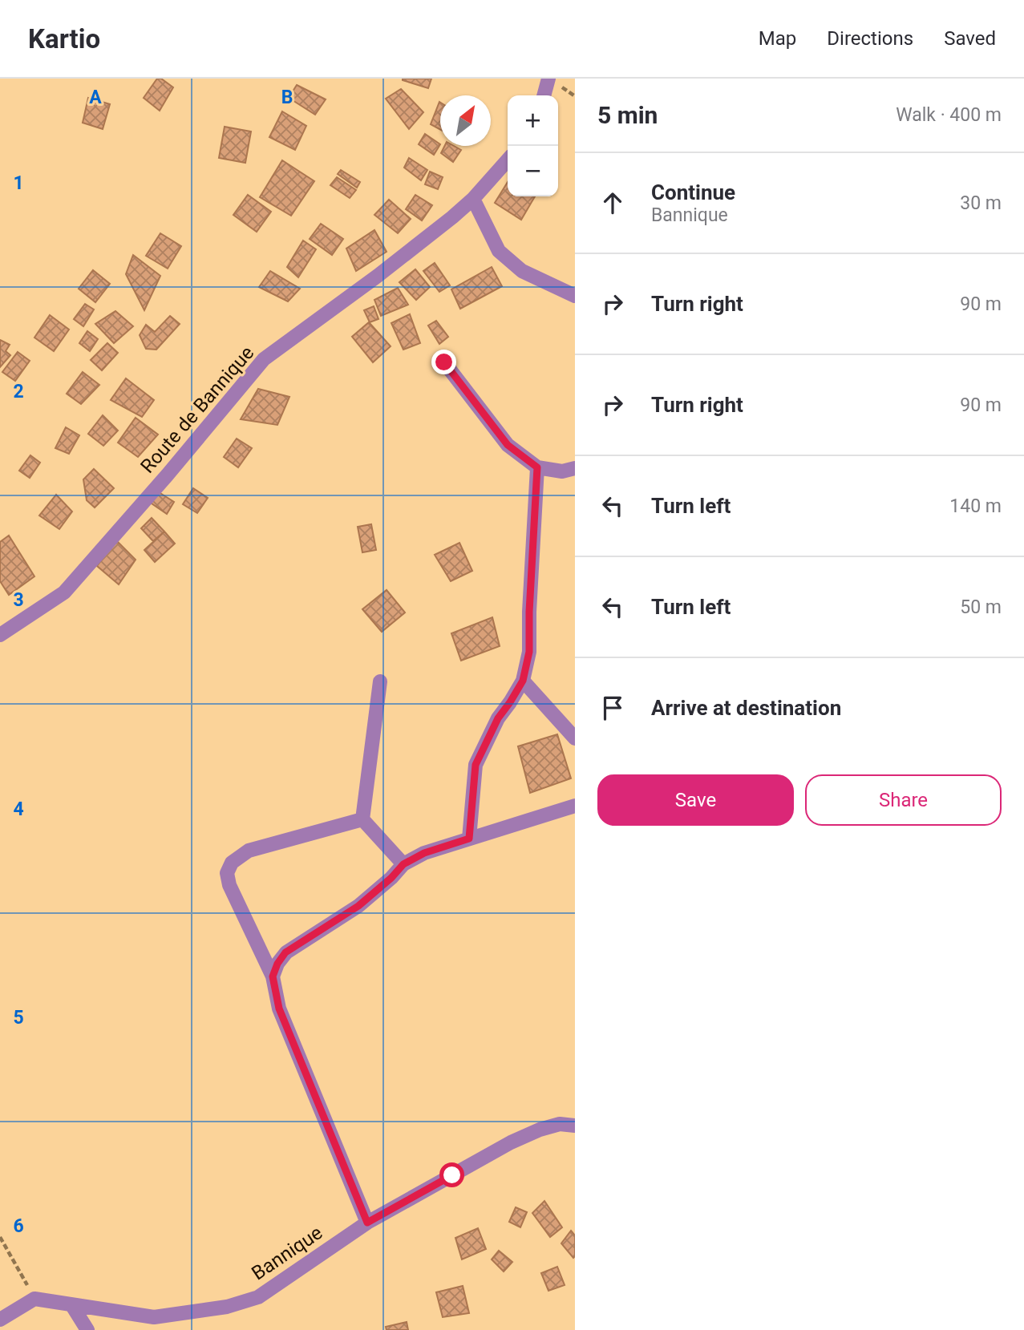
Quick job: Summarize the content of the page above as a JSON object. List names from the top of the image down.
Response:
{
  "streets": {
    "street": ["Route de Bannique", "Bannique"]
  },
  "north": "top right",
  "page": {
    "header": "Kartio",
    "nav": ["Map", "Directions", "Saved"],
    "heading": ["5 min", "Walk · 400 m"],
    "map_buttons": ["+", "−"],
    "list": [
      ["Continue", "Bannique", "30 m"],
      ["Turn right", "90 m"],
      ["Turn right", "90 m"],
      ["Turn left", "140 m"],
      ["Turn left", "50 m"],
      "Arrive at destination"
    ],
    "buttons": ["Save", "Share"]
  },
  "grid": {
    "columns": ["A", "B"],
    "rows": [
      "1",
      "2",
      "3",
      "4",
      "5",
      "6"
    ]
  }
}
